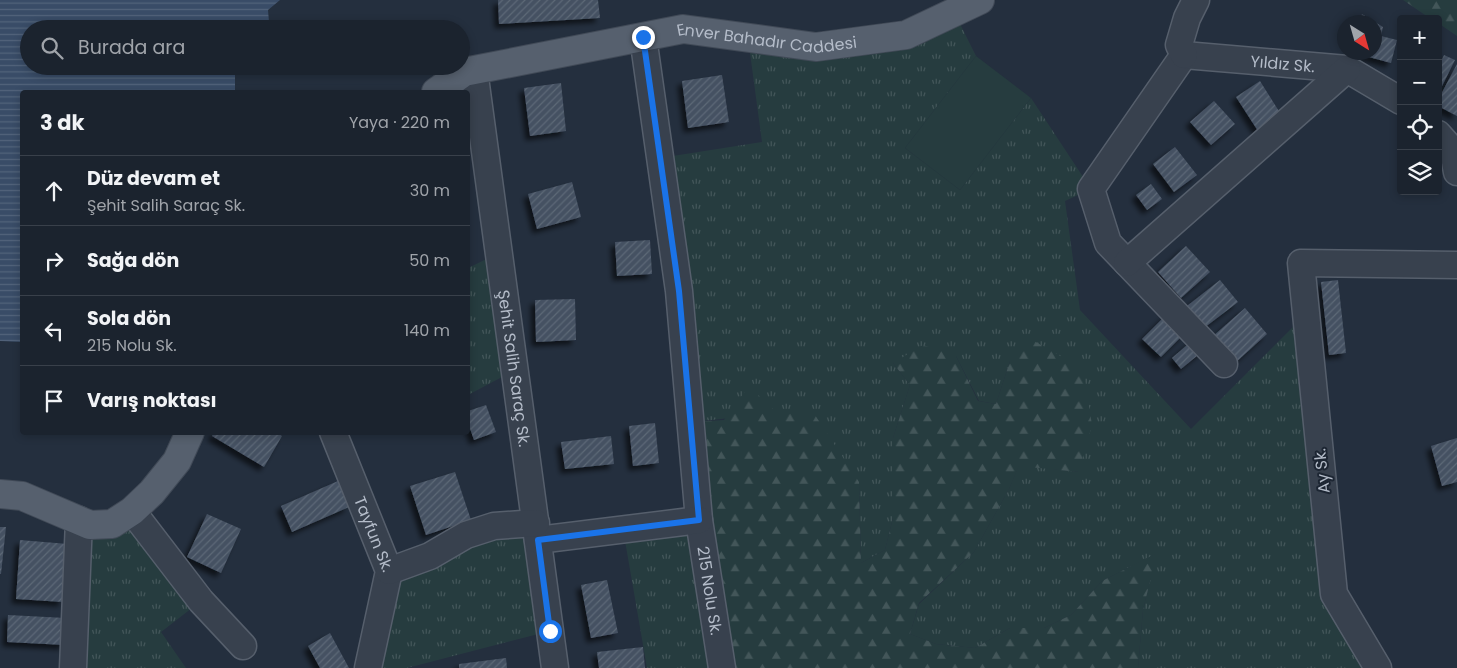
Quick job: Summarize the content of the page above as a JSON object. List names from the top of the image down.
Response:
{
  "streets": {
    "main road": ["Enver Bahadır Caddesi"],
    "street": [
      "Yıldız Sk.",
      "Şehit Salih Saraç Sk.",
      "Ay Sk.",
      "Tayfun Sk.",
      "215 Nolu Sk."
    ]
  },
  "crossings": [
    ["Enver Bahadır Caddesi", "Şehit Salih Saraç Sk."],
    ["Enver Bahadır Caddesi", "215 Nolu Sk."]
  ],
  "north": "bottom right",
  "page": {
    "map_buttons": ["+", "−"],
    "search": "Burada ara",
    "heading": ["3 dk", "Yaya · 220 m"],
    "list": [
      ["Düz devam et", "Şehit Salih Saraç Sk.", "30 m"],
      ["Sağa dön", "50 m"],
      ["Sola dön", "215 Nolu Sk.", "140 m"],
      "Varış noktası"
    ]
  }
}
